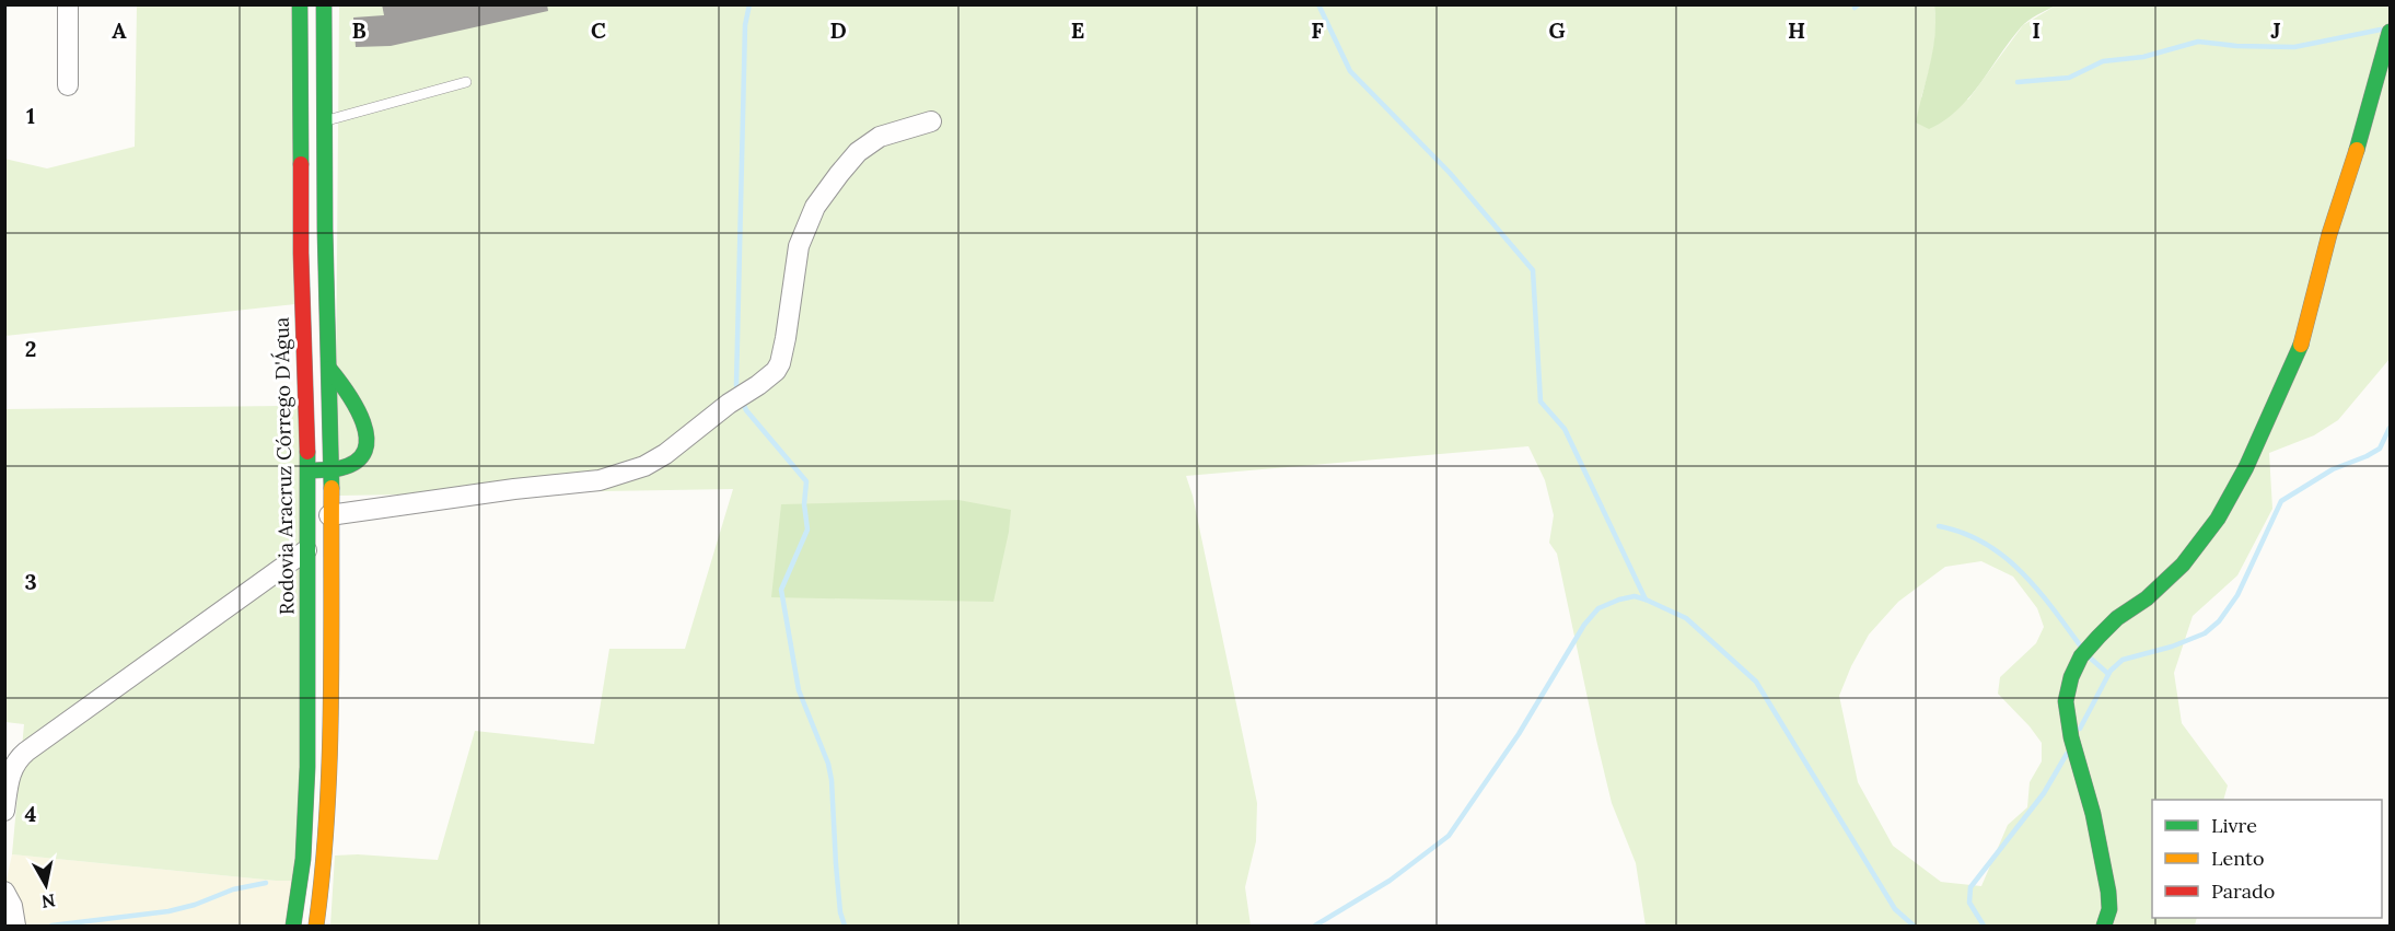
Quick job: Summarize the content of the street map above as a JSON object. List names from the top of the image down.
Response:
{
  "streets": {
    "main road": ["Rodovia Aracruz Córrego D'Água"]
  },
  "legend": ["Livre", "Lento", "Parado"],
  "north": "bottom",
  "grid": {
    "columns": [
      "A",
      "B",
      "C",
      "D",
      "E",
      "F",
      "G",
      "H",
      "I",
      "J"
    ],
    "rows": [
      "1",
      "2",
      "3",
      "4"
    ]
  }
}
